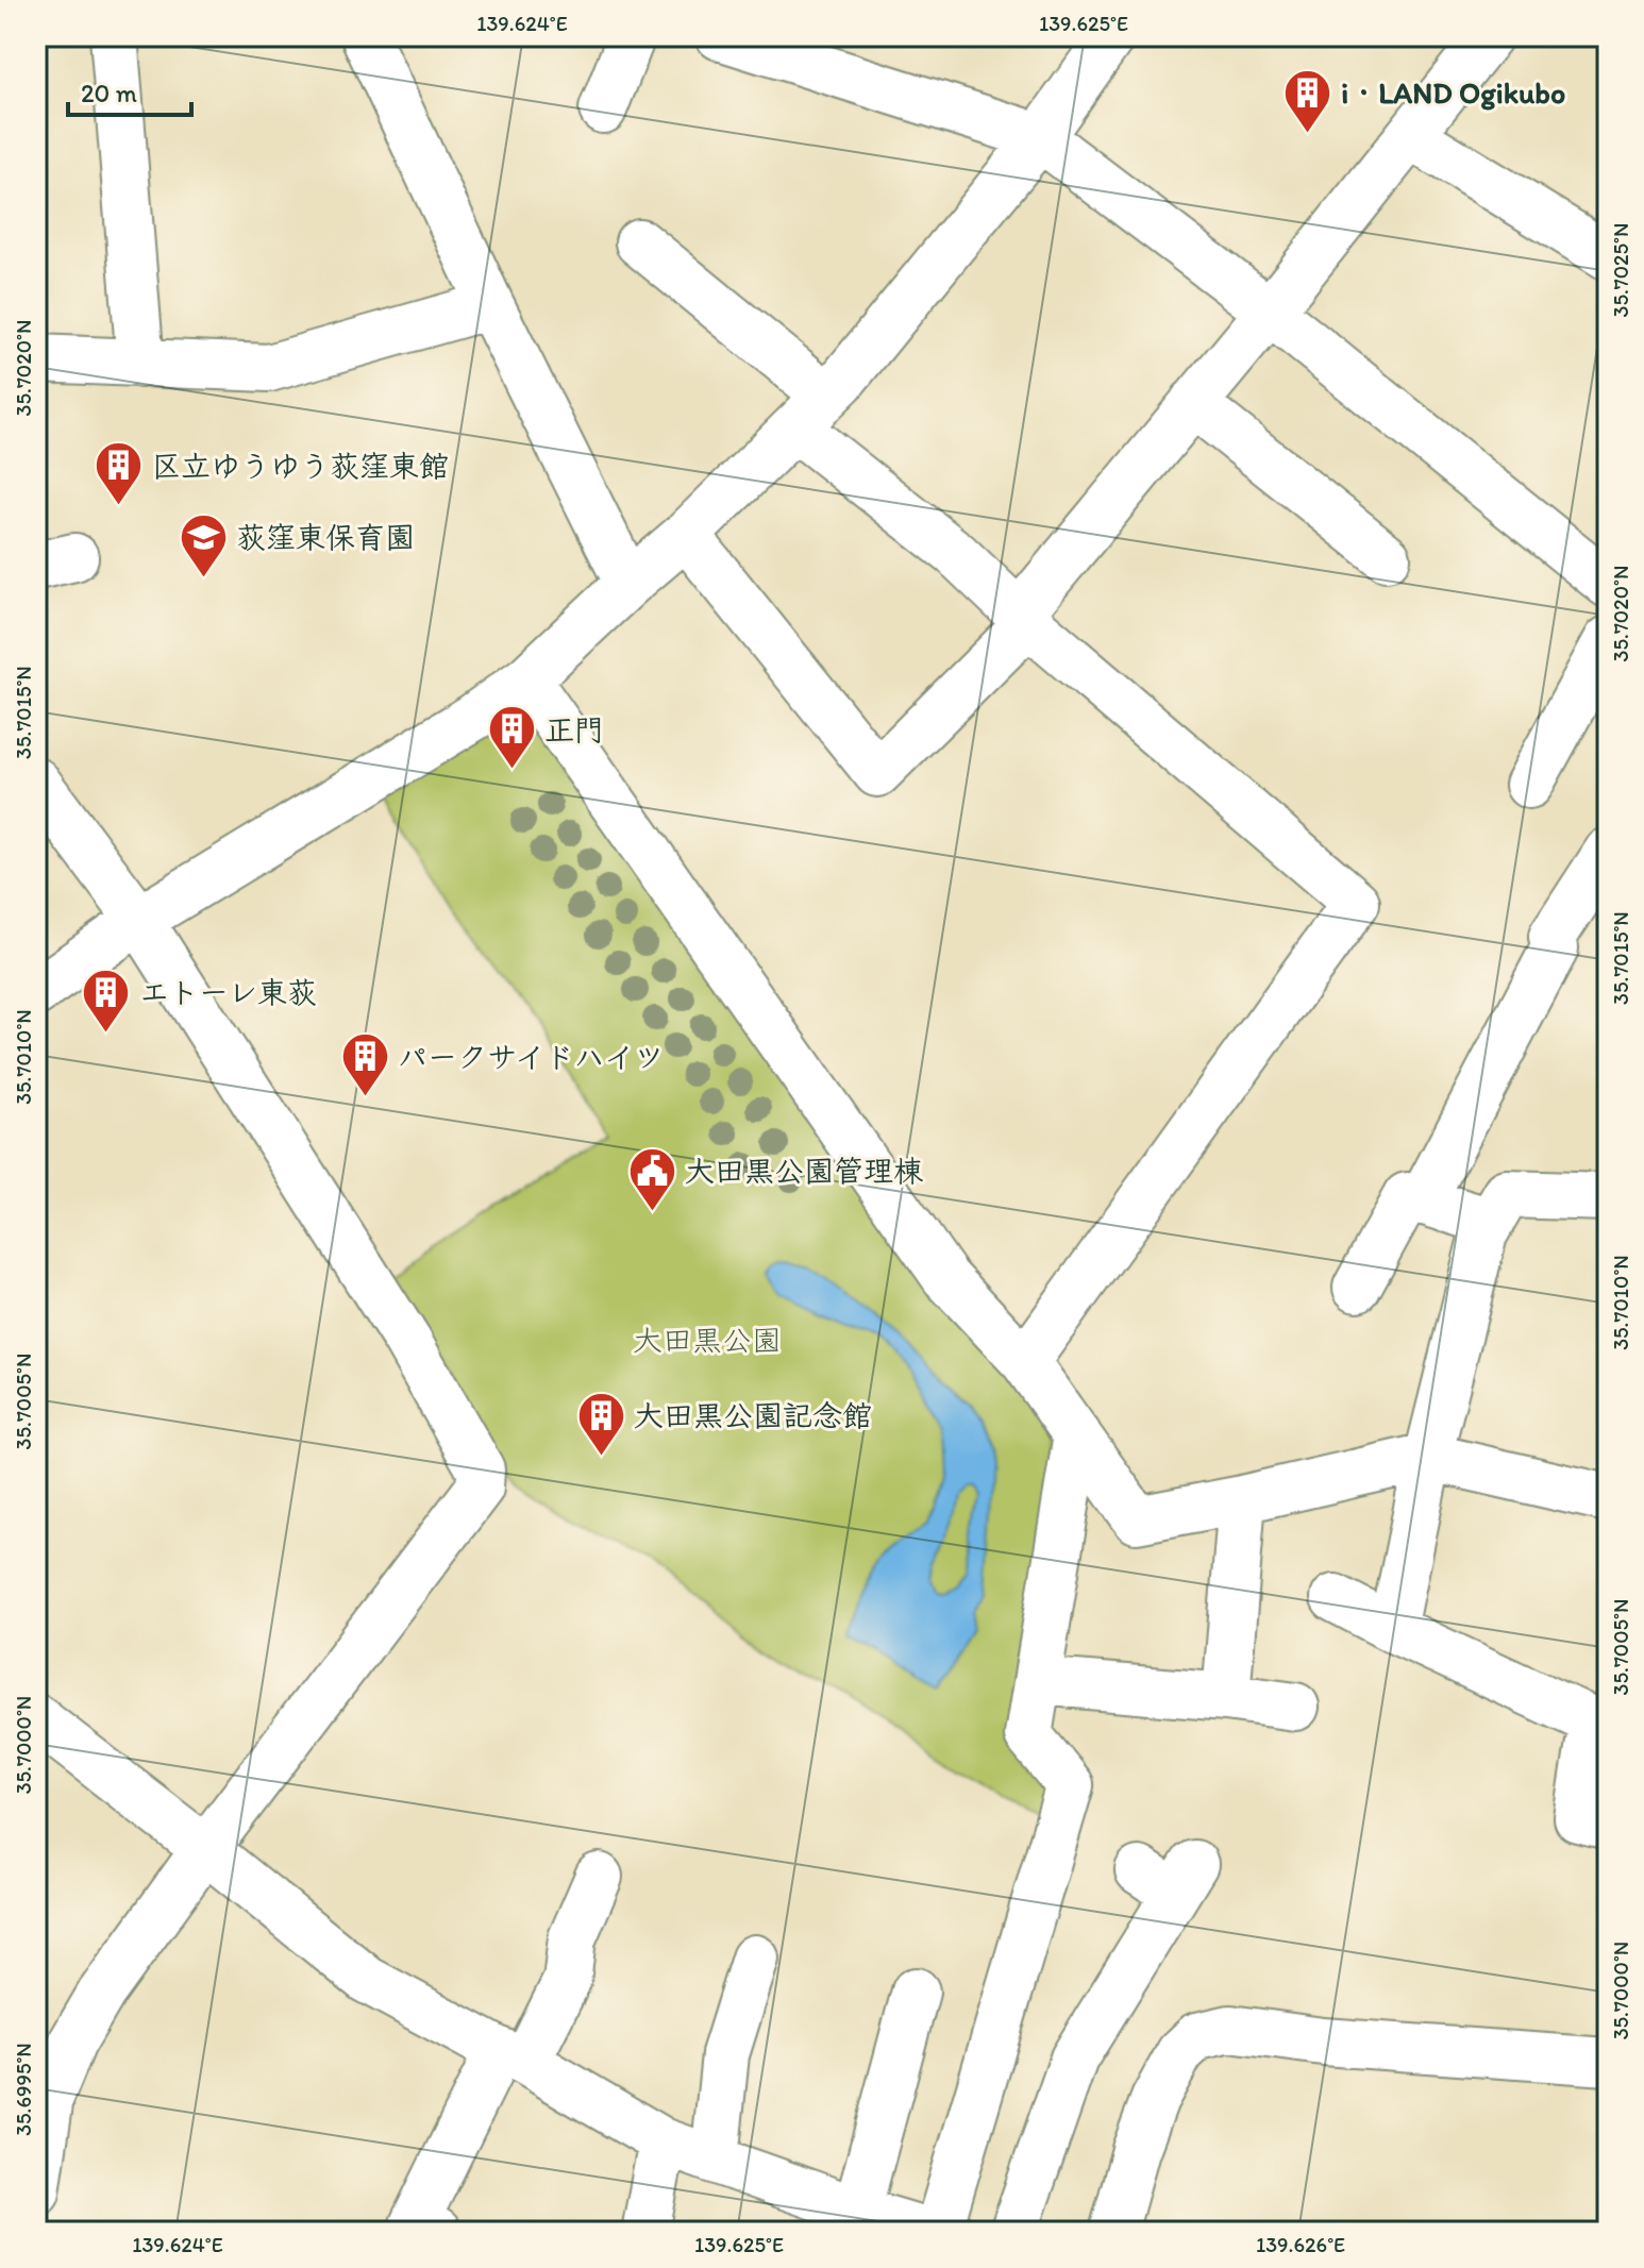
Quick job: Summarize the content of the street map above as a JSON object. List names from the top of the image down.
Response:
{
  "parks": ["大田黒公園"],
  "places": {
    "building": [
      "i・LAND Ogikubo",
      "区立ゆうゆう荻窪東館",
      "正門",
      "エトーレ東荻",
      "パークサイドハイツ",
      "大田黒公園記念館"
    ],
    "school or university": ["荻窪東保育園"],
    "public building": ["大田黒公園管理棟"]
  },
  "scale_bar": "20 m",
  "coordinates": [
    "139.624°E",
    "139.625°E",
    "35.7025°N",
    "35.7020°N",
    "35.7015°N",
    "35.7010°N",
    "35.7005°N",
    "35.7000°N",
    "35.6995°N",
    "139.626°E"
  ]
}
